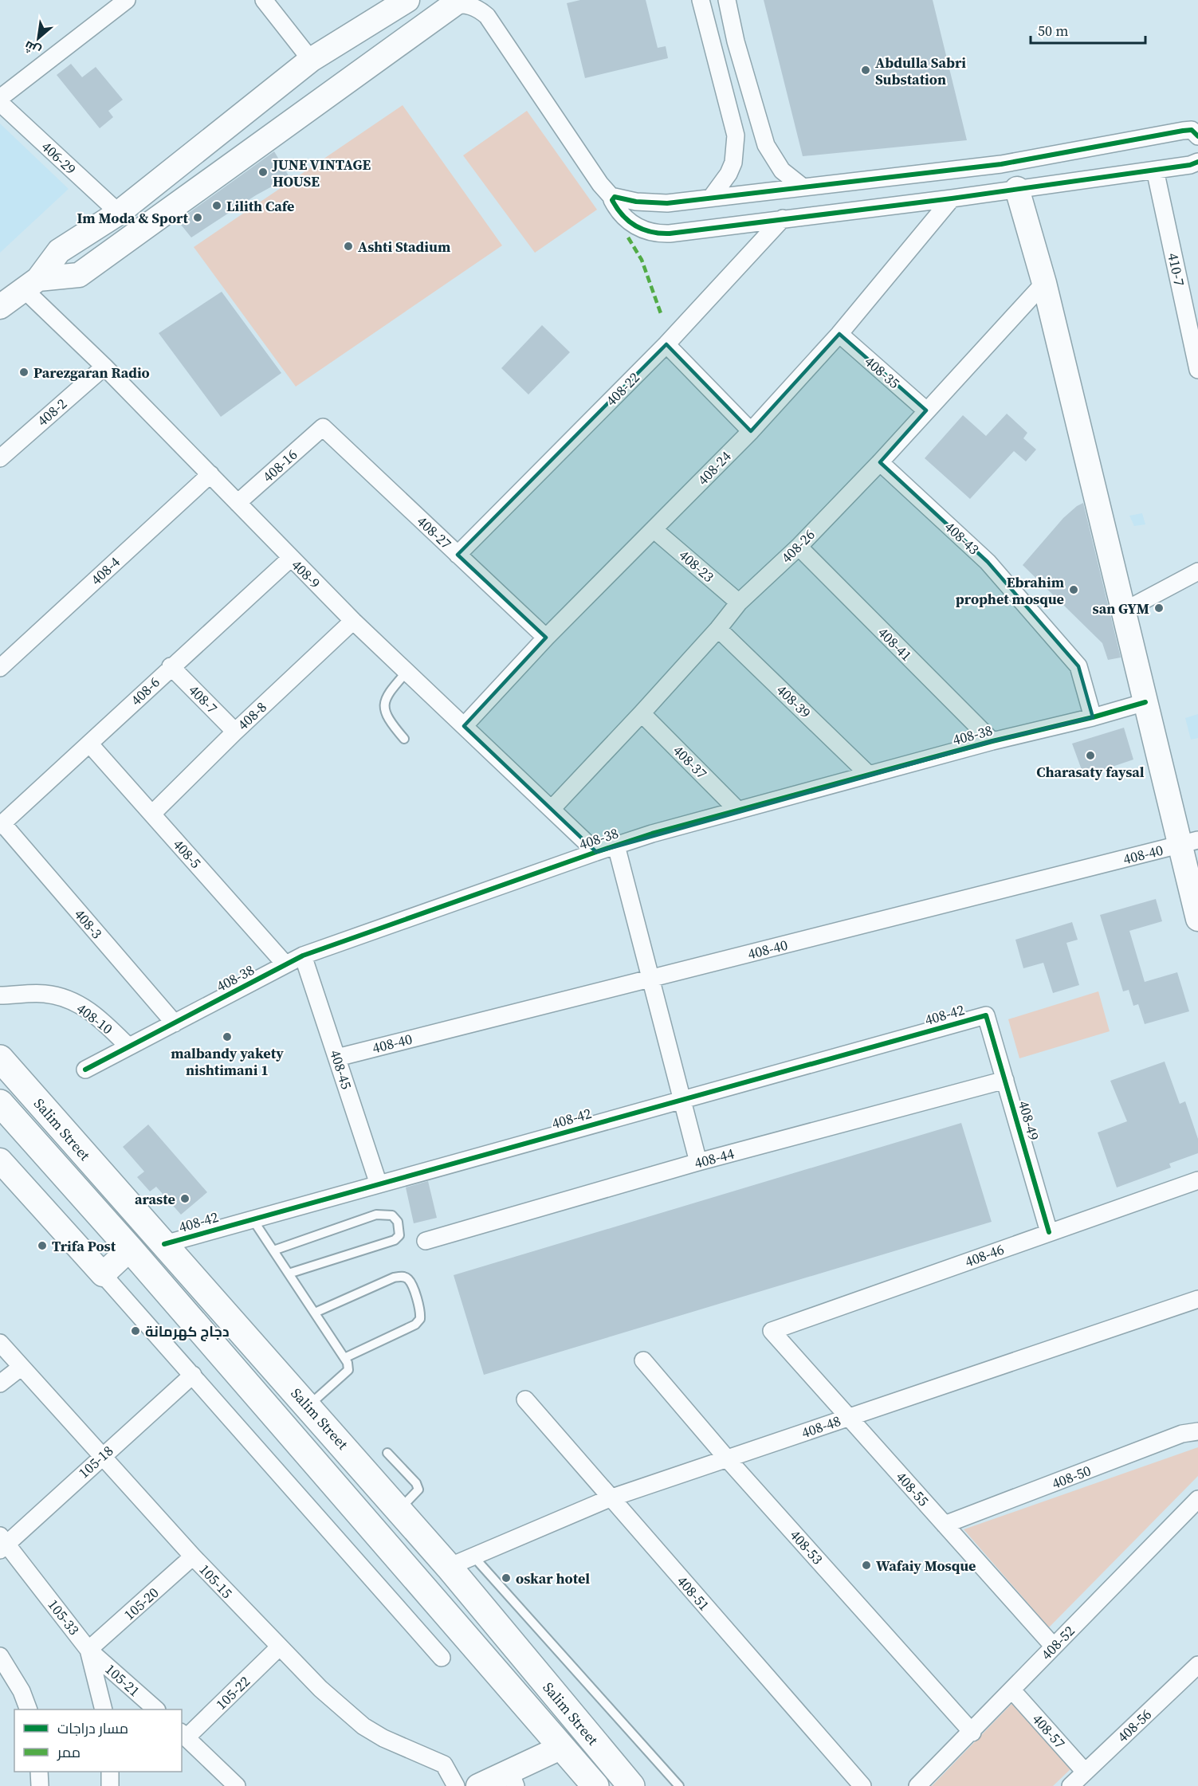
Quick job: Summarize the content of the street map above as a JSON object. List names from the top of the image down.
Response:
{
  "streets": {
    "main road": ["Salim Street"],
    "street": [
      "406-29",
      "410-7",
      "408-35",
      "408-22",
      "408-2",
      "408-16",
      "408-24",
      "408-27",
      "408-43",
      "408-26",
      "408-23",
      "408-4",
      "408-9",
      "408-41",
      "408-6",
      "408-7",
      "408-39",
      "408-8",
      "408-38",
      "408-37",
      "408-5",
      "408-40",
      "408-3",
      "408-42",
      "408-10",
      "408-45",
      "408-49",
      "408-44",
      "408-46",
      "408-48",
      "105-18",
      "408-50",
      "408-55",
      "408-53",
      "105-15",
      "408-51",
      "105-20",
      "105-33",
      "408-52",
      "105-21",
      "105-22",
      "408-56",
      "408-57"
    ]
  },
  "crossings": [
    ["408-35", "408-24"],
    ["408-35", "408-26"],
    ["408-22", "408-27"],
    ["408-2", "408-9"],
    ["408-16", "408-27"],
    ["408-16", "408-9"],
    ["408-24", "408-27"],
    ["408-24", "408-23"],
    ["408-24", "408-9"],
    ["408-43", "408-26"],
    ["408-43", "408-38"],
    ["408-26", "408-23"],
    ["408-26", "408-9"],
    ["408-26", "408-41"],
    ["408-26", "408-39"],
    ["408-26", "408-37"],
    ["408-4", "408-9"],
    ["408-9", "408-6"],
    ["408-9", "408-8"],
    ["408-9", "408-38"],
    ["408-41", "408-38"],
    ["408-6", "408-7"],
    ["408-6", "408-5"],
    ["408-6", "408-3"],
    ["408-7", "408-8"],
    ["408-39", "408-38"],
    ["408-8", "408-5"],
    ["408-38", "408-37"],
    ["408-38", "408-5"],
    ["408-38", "408-3"],
    ["408-38", "408-10"],
    ["408-38", "408-45"],
    ["408-40", "408-45"],
    ["408-42", "408-45"],
    ["408-42", "408-49"],
    ["408-42", "Salim Street"],
    ["408-49", "408-44"],
    ["408-49", "408-46"],
    ["Salim Street", "408-48"],
    ["408-46", "408-55"],
    ["408-48", "408-55"],
    ["408-48", "408-53"],
    ["408-48", "408-51"],
    ["105-18", "105-15"],
    ["105-18", "105-33"],
    ["408-50", "408-55"],
    ["408-55", "408-52"],
    ["408-53", "408-52"],
    ["105-15", "105-20"],
    ["105-15", "105-22"],
    ["105-20", "105-33"],
    ["105-20", "105-21"],
    ["105-33", "105-21"],
    ["408-52", "408-57"],
    ["408-56", "408-57"]
  ],
  "places": [
    "Abdulla Sabri Substation",
    "JUNE VINTAGE HOUSE",
    "Lilith Cafe",
    "Im Moda & Sport",
    "Ashti Stadium",
    "Parezgaran Radio",
    "Ebrahim prophet mosque",
    "san GYM",
    "Charasaty faysal",
    "malbandy yakety nishtimani 1",
    "araste",
    "Trifa Post",
    "دجاج كهرمانة",
    "Wafaiy Mosque",
    "oskar hotel"
  ],
  "legend": ["مسار دراجات", "ممر"],
  "scale_bar": "50 m",
  "north": "bottom left"
}
